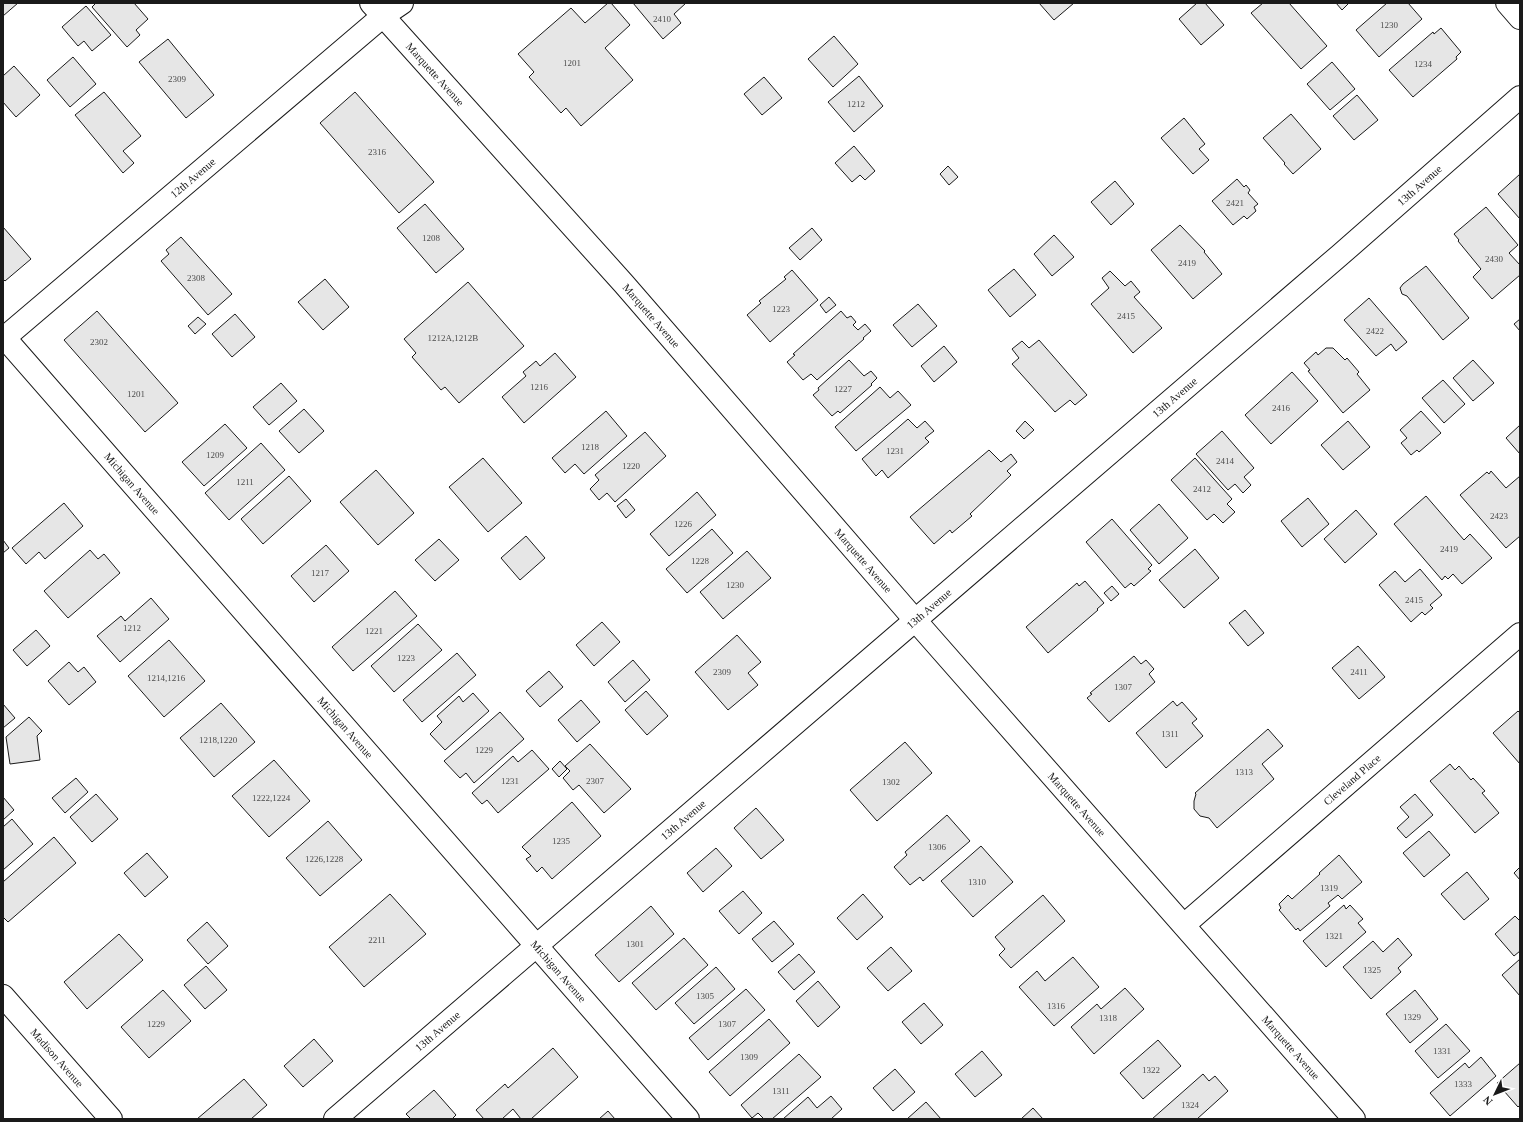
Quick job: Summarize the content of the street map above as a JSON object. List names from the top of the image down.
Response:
{
  "streets": {
    "street": [
      "Marquette Avenue",
      "12th Avenue",
      "13th Avenue",
      "Michigan Avenue",
      "Cleveland Place",
      "Madison Avenue"
    ]
  },
  "crossings": [
    ["Marquette Avenue", "12th Avenue"],
    ["Marquette Avenue", "13th Avenue"],
    ["Marquette Avenue", "Cleveland Place"],
    ["12th Avenue", "Michigan Avenue"],
    ["13th Avenue", "Michigan Avenue"]
  ],
  "house_numbers": [
    "2410",
    "1230",
    "1201",
    "1234",
    "2309",
    "1212",
    "2316",
    "2421",
    "1208",
    "2430",
    "2419",
    "2308",
    "1223",
    "2415",
    "2422",
    "1212A,1212B",
    "2302",
    "1216",
    "1227",
    "1201",
    "2416",
    "1218",
    "1231",
    "1209",
    "2414",
    "1220",
    "1211",
    "2412",
    "2423",
    "1226",
    "2419",
    "1228",
    "1217",
    "1230",
    "2415",
    "1212",
    "1221",
    "1223",
    "2309",
    "2411",
    "1214,1216",
    "1307",
    "1311",
    "1218,1220",
    "1229",
    "1313",
    "1231",
    "2307",
    "1302",
    "1222,1224",
    "1235",
    "1306",
    "1226,1228",
    "1310",
    "1319",
    "1321",
    "2211",
    "1301",
    "1325",
    "1305",
    "1316",
    "1329",
    "1318",
    "1229",
    "1307",
    "1331",
    "1309",
    "1322",
    "1333",
    "1311",
    "1324"
  ],
  "north": "bottom left"
}
